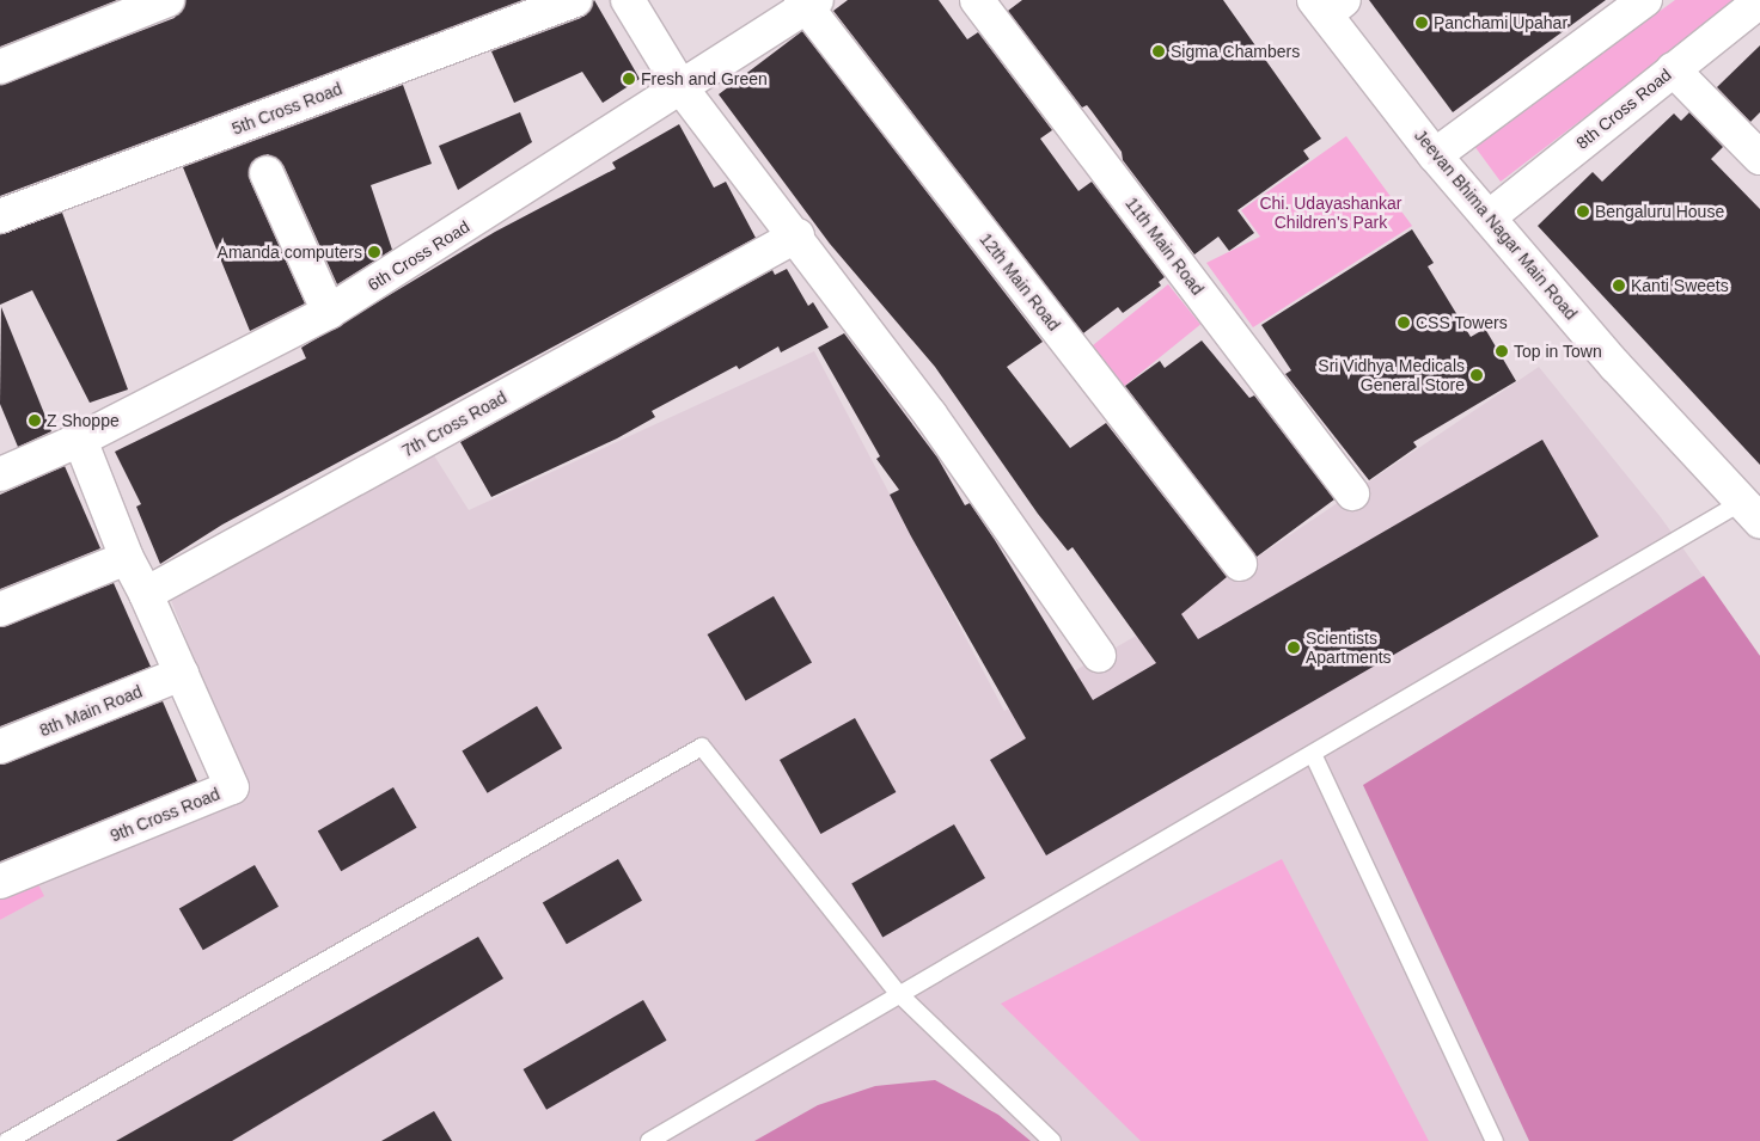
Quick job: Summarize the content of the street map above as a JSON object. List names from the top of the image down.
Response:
{
  "streets": {
    "street": [
      "5th Cross Road",
      "8th Cross Road",
      "Jeevan Bhima Nagar Main Road",
      "11th Main Road",
      "6th Cross Road",
      "12th Main Road",
      "7th Cross Road",
      "8th Main Road",
      "9th Cross Road"
    ]
  },
  "crossings": [
    ["8th Cross Road", "Jeevan Bhima Nagar Main Road"],
    ["6th Cross Road", "12th Main Road"],
    ["7th Cross Road", "9th Cross Road"],
    ["8th Main Road", "9th Cross Road"]
  ],
  "parks": ["Chi. Udayashankar Children's Park"],
  "places": [
    "Panchami Upahar",
    "Sigma Chambers",
    "Fresh and Green",
    "Bengaluru House",
    "Amanda computers",
    "Kanti Sweets",
    "CSS Towers",
    "Top in Town",
    "Sri Vidhya Medicals General Store",
    "Z Shoppe",
    "Scientists Apartments"
  ]
}
